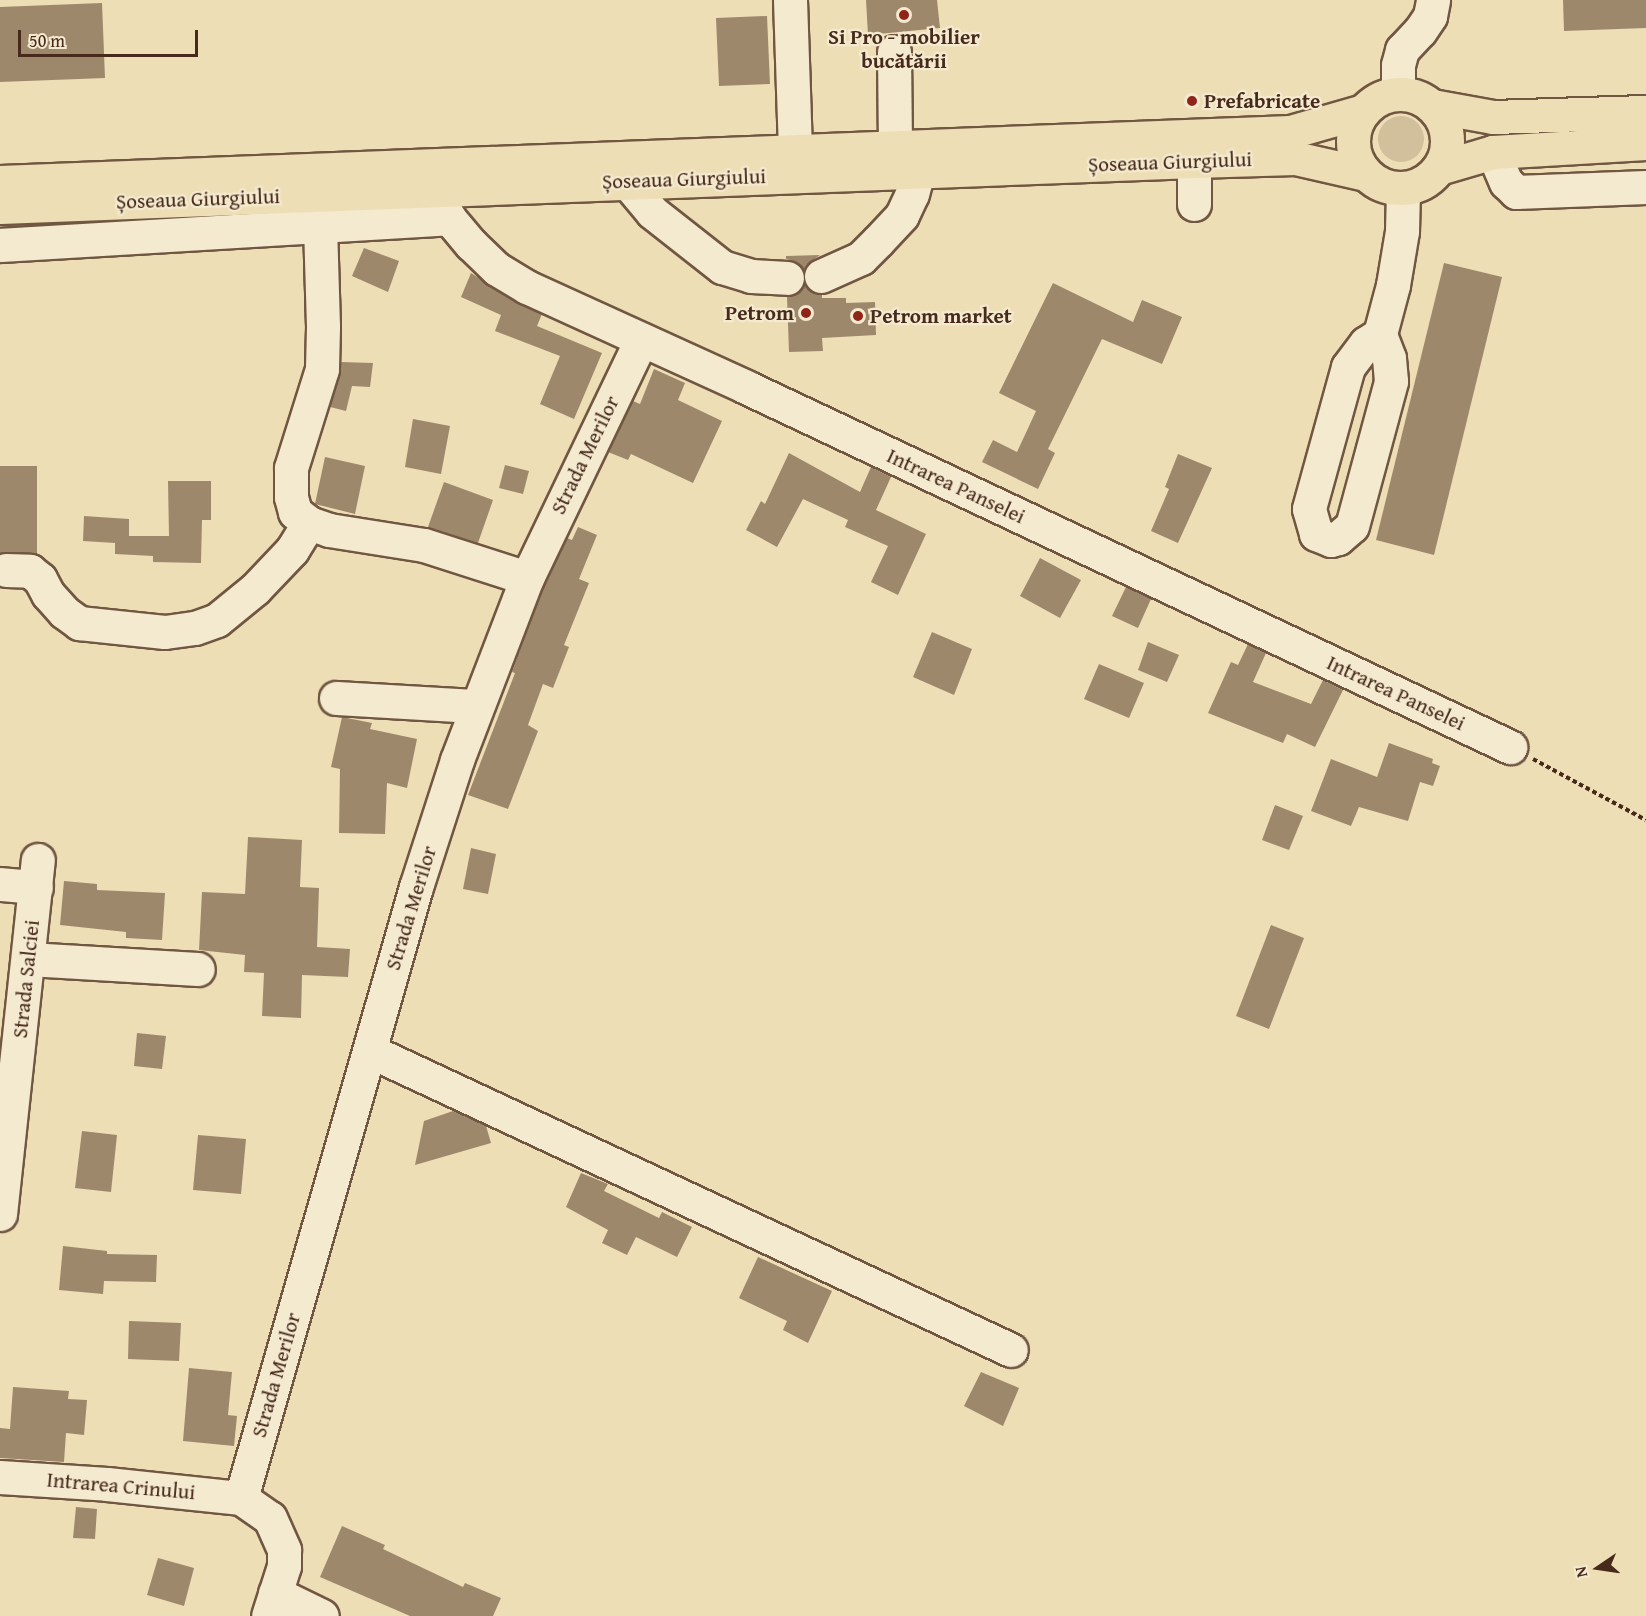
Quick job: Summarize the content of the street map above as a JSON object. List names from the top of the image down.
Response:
{
  "streets": {
    "highway": ["Șoseaua Giurgiului"],
    "street": [
      "Strada Merilor",
      "Intrarea Panselei",
      "Strada Salciei",
      "Intrarea Crinului"
    ]
  },
  "crossings": [
    ["Șoseaua Giurgiului", "Intrarea Panselei"],
    ["Strada Merilor", "Intrarea Panselei"],
    ["Strada Merilor", "Intrarea Crinului"]
  ],
  "places": [
    "Si Pro - mobilier bucătării",
    "Prefabricate",
    "Petrom",
    "Petrom market"
  ],
  "scale_bar": "50 m",
  "north": "left"
}
